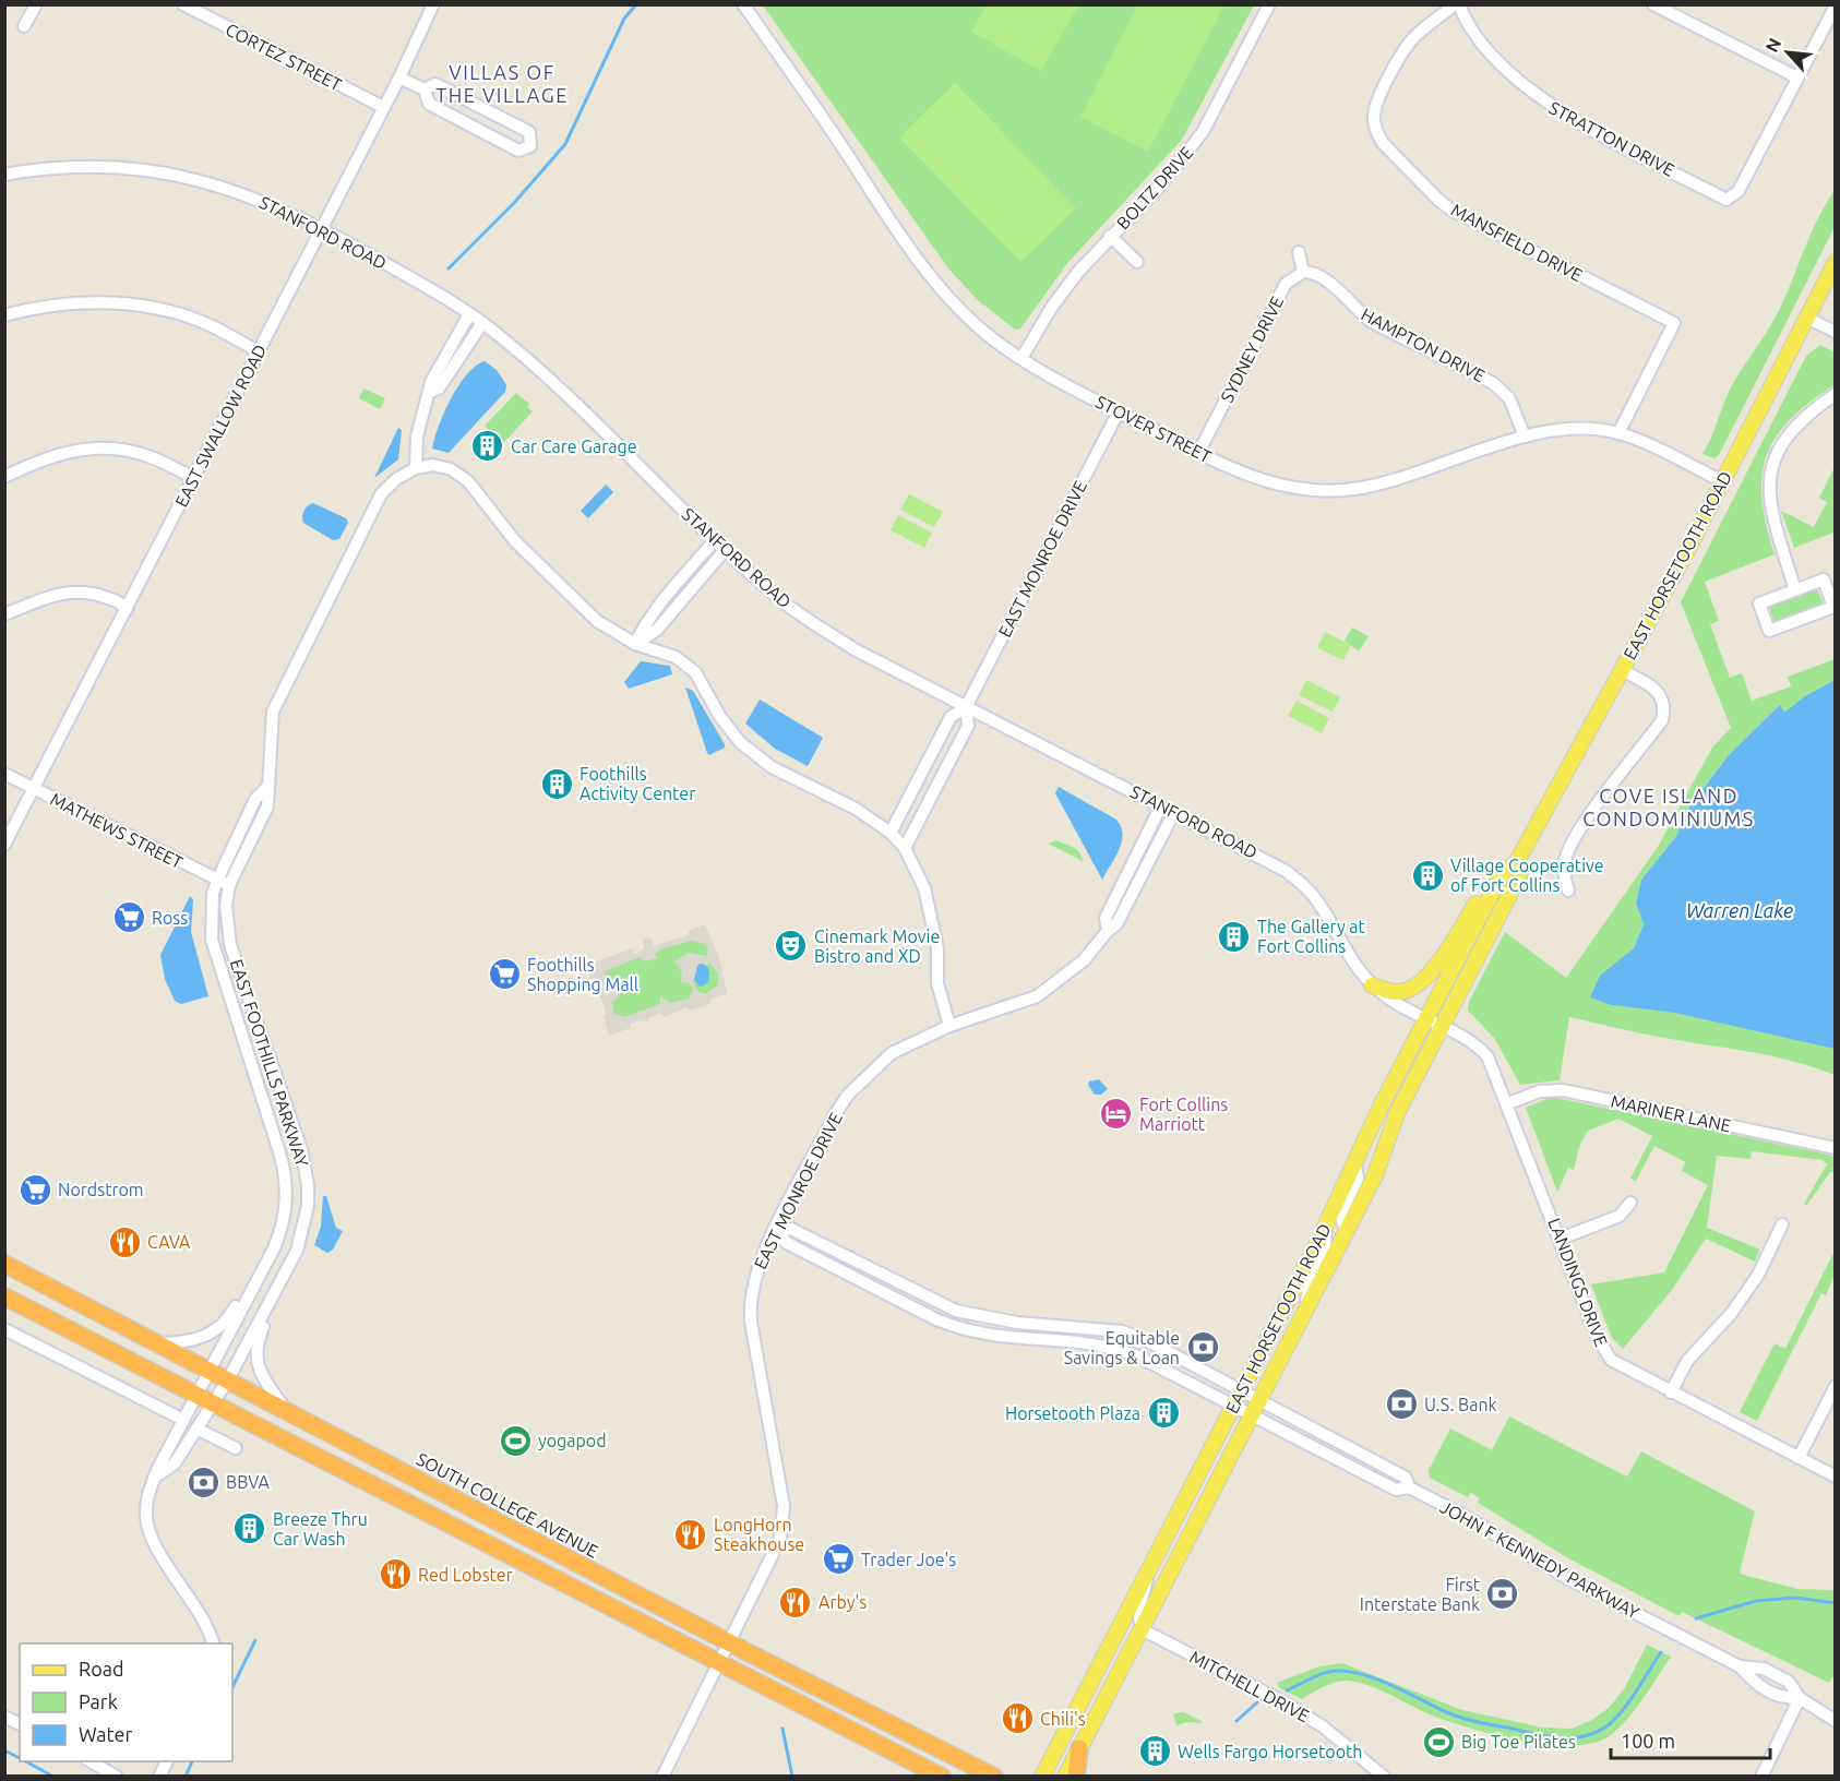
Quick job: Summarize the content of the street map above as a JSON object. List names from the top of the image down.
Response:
{
  "streets": {
    "highway": ["SOUTH COLLEGE AVENUE"],
    "main road": ["EAST HORSETOOTH ROAD"],
    "street": [
      "CORTEZ STREET",
      "STRATTON DRIVE",
      "BOLTZ DRIVE",
      "STANFORD ROAD",
      "MANSFIELD DRIVE",
      "HAMPTON DRIVE",
      "SYDNEY DRIVE",
      "EAST SWALLOW ROAD",
      "STOVER STREET",
      "EAST MONROE DRIVE",
      "MATHEWS STREET",
      "EAST FOOTHILLS PARKWAY",
      "MARINER LANE",
      "LANDINGS DRIVE",
      "JOHN F KENNEDY PARKWAY",
      "MITCHELL DRIVE"
    ]
  },
  "crossings": [
    ["CORTEZ STREET", "EAST SWALLOW ROAD"],
    ["STRATTON DRIVE", "MANSFIELD DRIVE"],
    ["BOLTZ DRIVE", "STOVER STREET"],
    ["STANFORD ROAD", "EAST SWALLOW ROAD"],
    ["STANFORD ROAD", "EAST MONROE DRIVE"],
    ["STANFORD ROAD", "EAST HORSETOOTH ROAD"],
    ["STANFORD ROAD", "LANDINGS DRIVE"],
    ["MANSFIELD DRIVE", "STOVER STREET"],
    ["HAMPTON DRIVE", "SYDNEY DRIVE"],
    ["HAMPTON DRIVE", "STOVER STREET"],
    ["SYDNEY DRIVE", "STOVER STREET"],
    ["EAST SWALLOW ROAD", "MATHEWS STREET"],
    ["STOVER STREET", "EAST MONROE DRIVE"],
    ["STOVER STREET", "EAST HORSETOOTH ROAD"],
    ["EAST MONROE DRIVE", "SOUTH COLLEGE AVENUE"],
    ["EAST MONROE DRIVE", "JOHN F KENNEDY PARKWAY"],
    ["EAST HORSETOOTH ROAD", "LANDINGS DRIVE"],
    ["EAST HORSETOOTH ROAD", "JOHN F KENNEDY PARKWAY"],
    ["EAST HORSETOOTH ROAD", "MITCHELL DRIVE"],
    ["MATHEWS STREET", "EAST FOOTHILLS PARKWAY"],
    ["EAST FOOTHILLS PARKWAY", "SOUTH COLLEGE AVENUE"],
    ["MARINER LANE", "LANDINGS DRIVE"]
  ],
  "districts": ["VILLAS OF THE VILLAGE", "COVE ISLAND CONDOMINIUMS"],
  "water": ["Warren Lake"],
  "places": {
    "building": [
      "Car Care Garage",
      "Foothills Activity Center",
      "Village Cooperative of Fort Collins",
      "The Gallery at Fort Collins",
      "Horsetooth Plaza",
      "Breeze Thru Car Wash",
      "Wells Fargo Horsetooth"
    ],
    "supermarket": [
      "Ross",
      "Foothills Shopping Mall",
      "Nordstrom",
      "Trader Joe's"
    ],
    "theatre": ["Cinemark Movie Bistro and XD"],
    "hotel": ["Fort Collins Marriott"],
    "restaurant": [
      "CAVA",
      "LongHorn Steakhouse",
      "Red Lobster",
      "Arby's",
      "Chili's"
    ],
    "bank": [
      "Equitable Savings & Loan",
      "U.S. Bank",
      "BBVA",
      "First Interstate Bank"
    ],
    "sports": ["yogapod", "Big Toe Pilates"]
  },
  "legend": ["Road", "Park", "Water"],
  "scale_bar": "100 m",
  "north": "top left"
}
